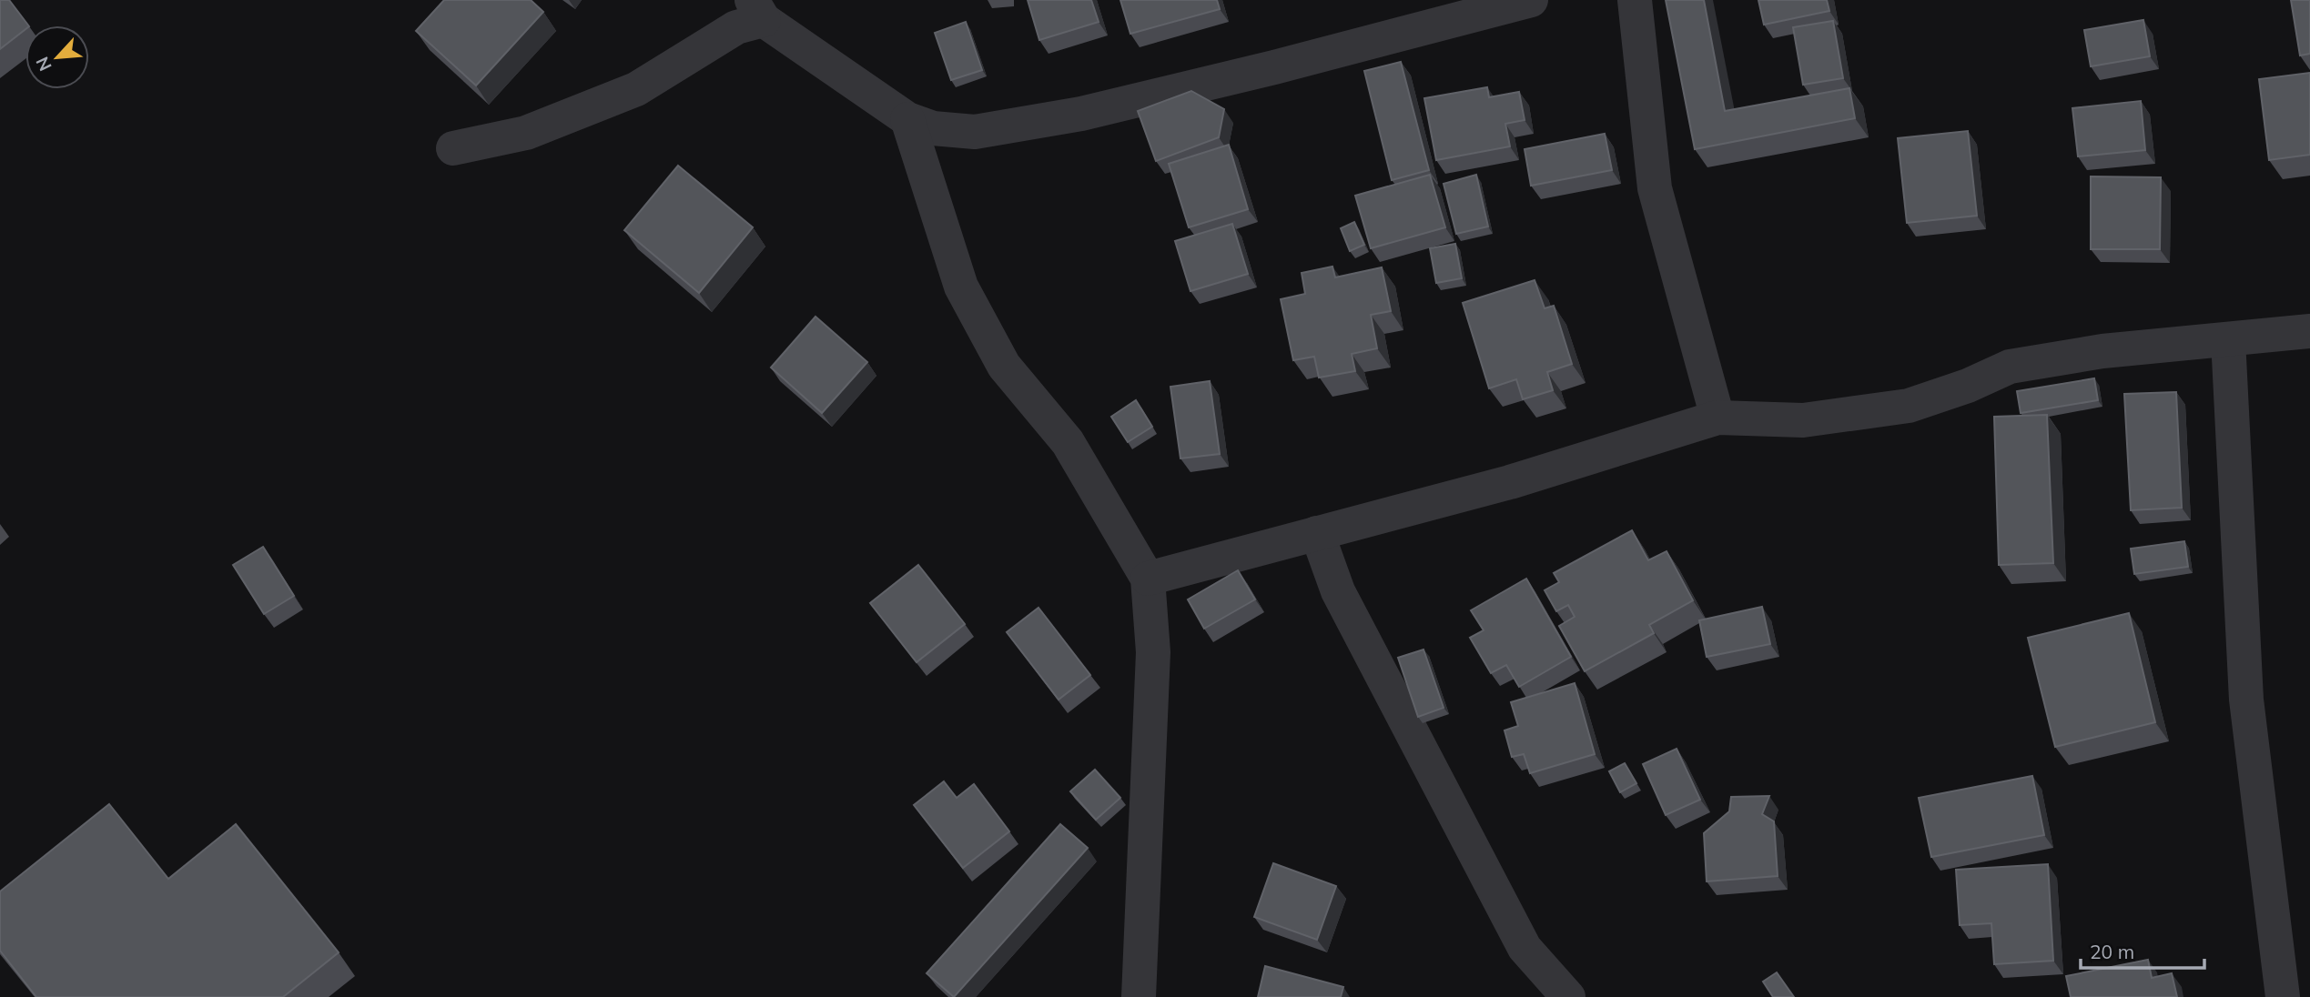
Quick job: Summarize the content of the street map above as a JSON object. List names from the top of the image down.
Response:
{
  "scale_bar": "20 m",
  "north": "bottom left"
}
